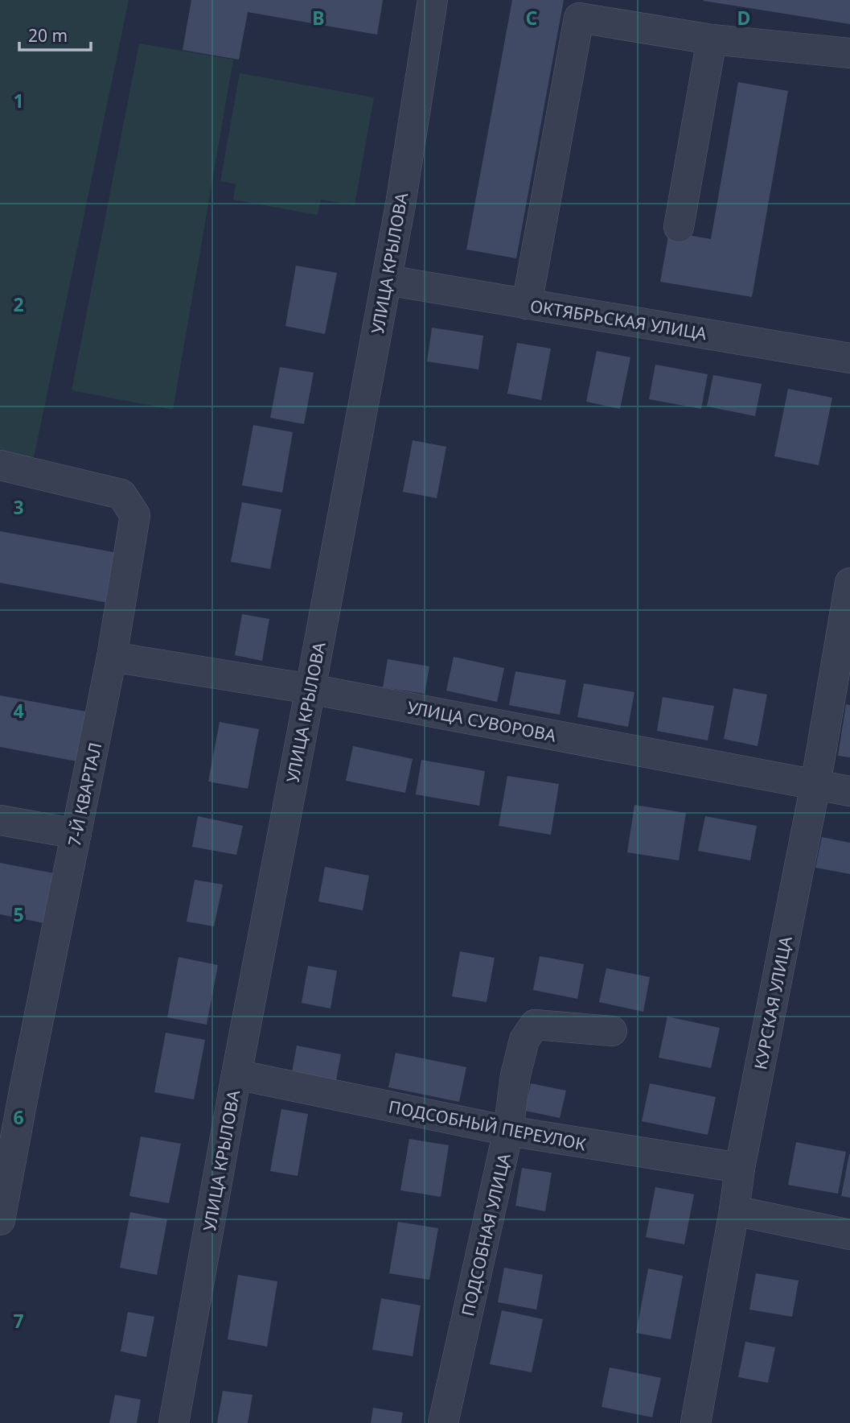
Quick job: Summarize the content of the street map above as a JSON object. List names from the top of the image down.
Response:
{
  "streets": {
    "street": [
      "УЛИЦА КРЫЛОВА",
      "ОКТЯБРЬСКАЯ УЛИЦА",
      "УЛИЦА СУВОРОВА",
      "7-Й КВАРТАЛ",
      "КУРСКАЯ УЛИЦА",
      "ПОДСОБНЫЙ ПЕРЕУЛОК",
      "ПОДСОБНАЯ УЛИЦА"
    ]
  },
  "crossings": [
    ["УЛИЦА КРЫЛОВА", "ОКТЯБРЬСКАЯ УЛИЦА"],
    ["УЛИЦА КРЫЛОВА", "УЛИЦА СУВОРОВА"],
    ["УЛИЦА КРЫЛОВА", "ПОДСОБНЫЙ ПЕРЕУЛОК"],
    ["УЛИЦА СУВОРОВА", "7-Й КВАРТАЛ"],
    ["УЛИЦА СУВОРОВА", "КУРСКАЯ УЛИЦА"],
    ["КУРСКАЯ УЛИЦА", "ПОДСОБНЫЙ ПЕРЕУЛОК"],
    ["ПОДСОБНЫЙ ПЕРЕУЛОК", "ПОДСОБНАЯ УЛИЦА"]
  ],
  "scale_bar": "20 m",
  "grid": {
    "columns": ["B", "C", "D"],
    "rows": [
      "1",
      "2",
      "3",
      "4",
      "5",
      "6",
      "7"
    ]
  }
}
